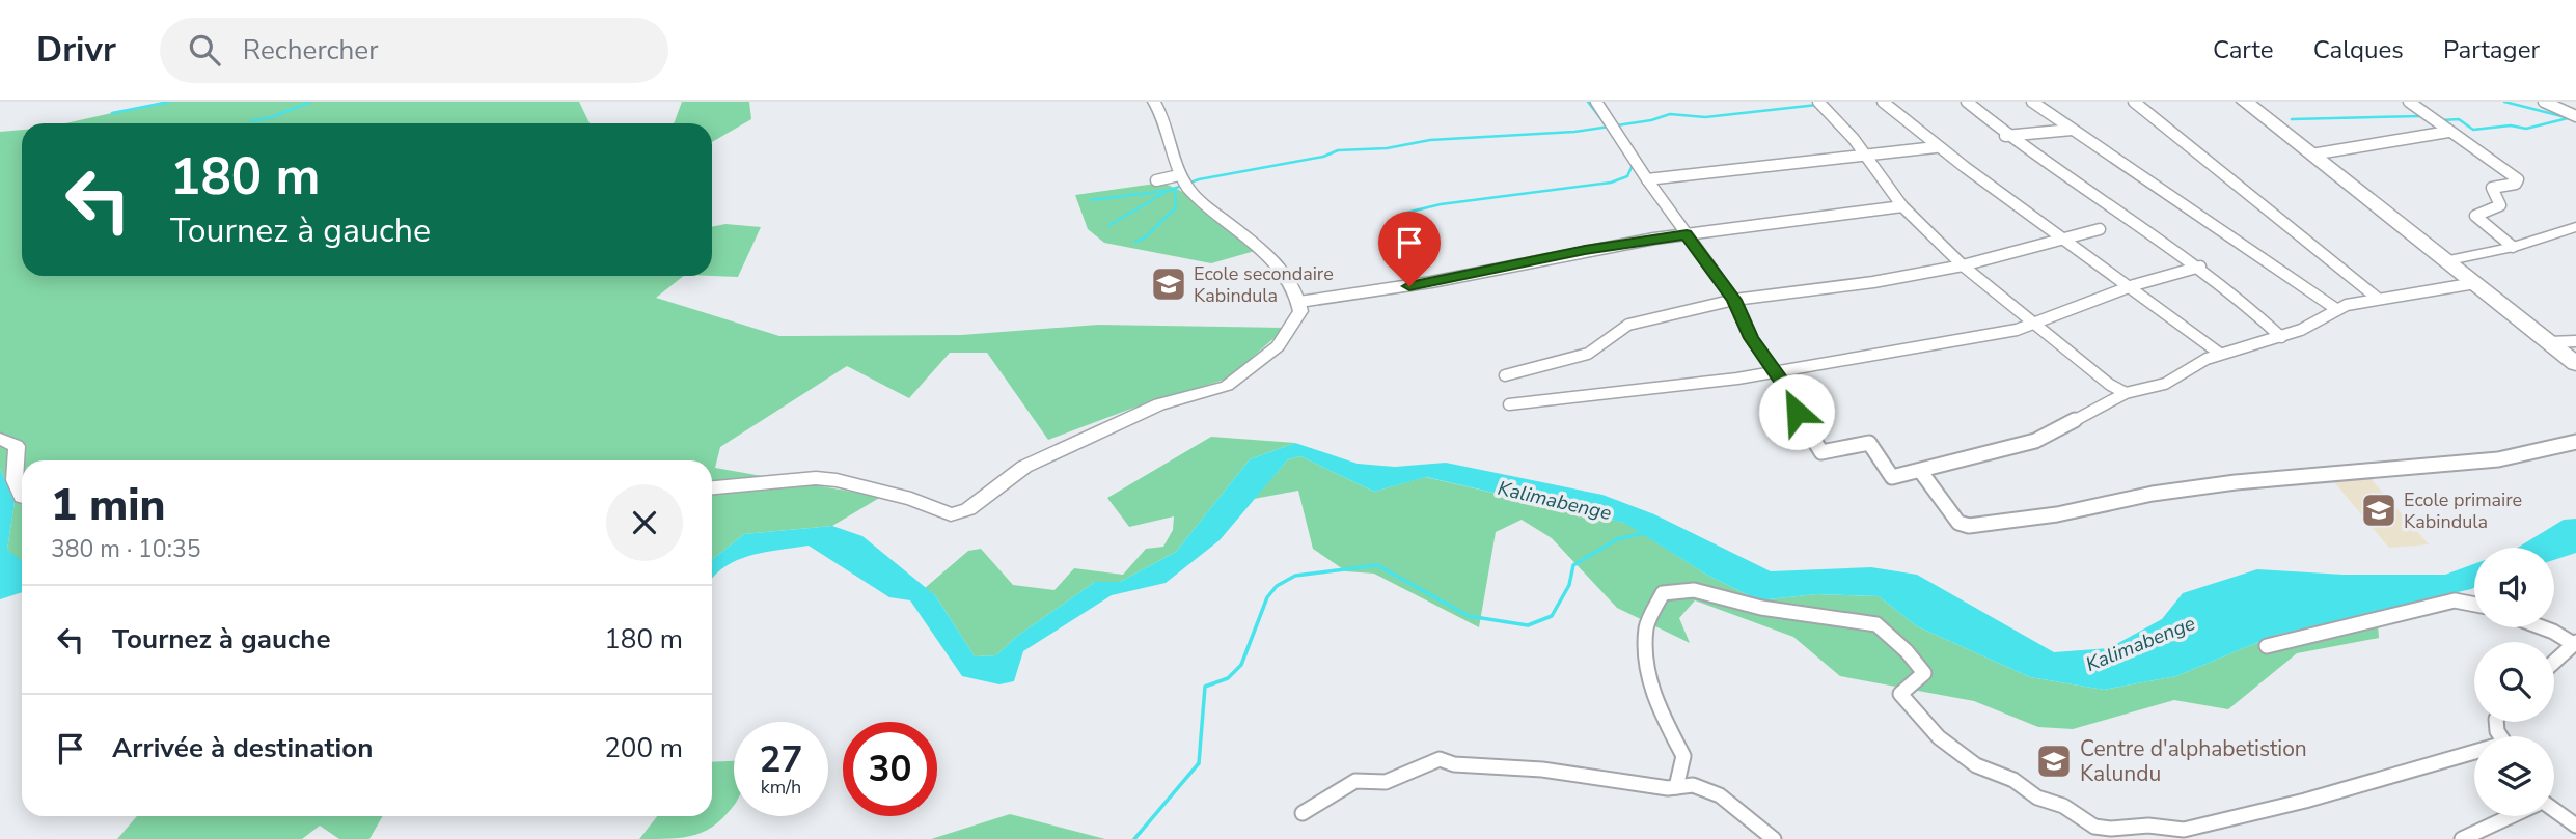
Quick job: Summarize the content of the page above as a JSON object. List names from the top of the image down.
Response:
{
  "water": ["Kalimabenge"],
  "places": {
    "school or university": ["Ecole secondaire Kabindula", "Ecole primaire Kabindula", "Centre d'alphabetistion Kalundu"]
  },
  "page": {
    "header": "Drivr",
    "search": "Rechercher",
    "nav": ["Carte", "Calques", "Partager"],
    "turn": ["180 m", "Tournez à gauche"],
    "heading": ["1 min", "380 m · 10:35"],
    "list": [
      {
        "name": "Tournez à gauche",
        "value": "180 m"
      },
      {
        "name": "Arrivée à destination",
        "value": "200 m"
      }
    ],
    "speed": "27 km/h",
    "limit": "30"
  }
}
